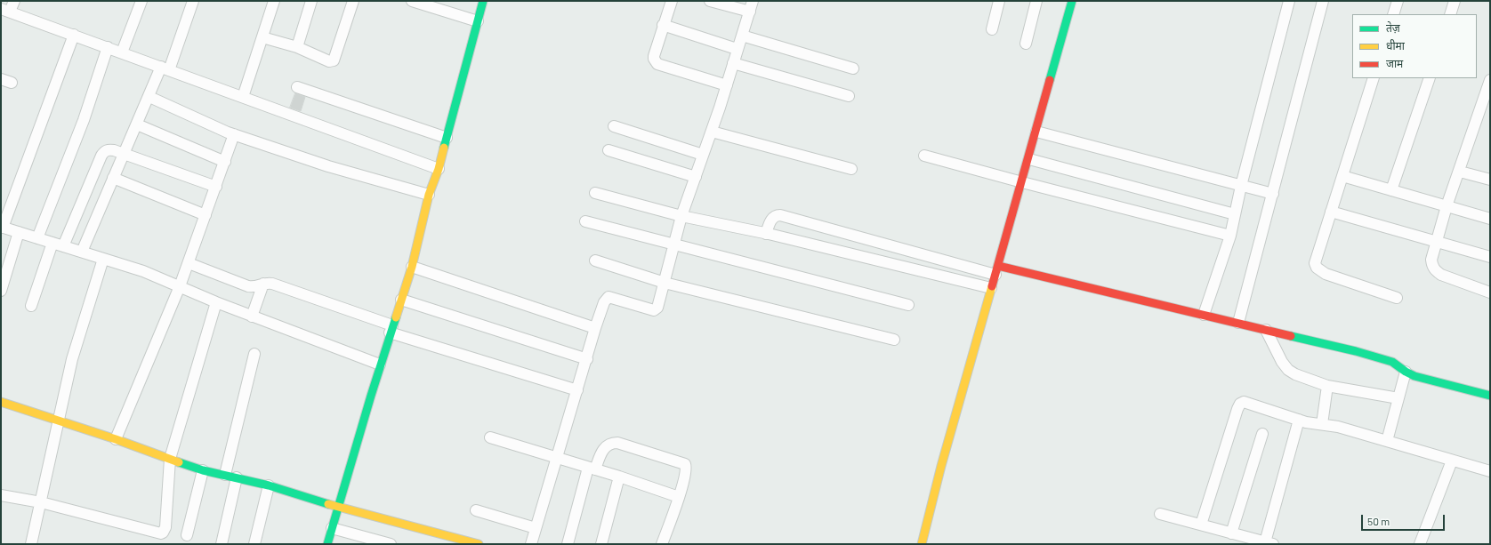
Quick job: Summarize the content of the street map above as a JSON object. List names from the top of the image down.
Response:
{
  "legend": ["तेज़", "धीमा", "जाम"],
  "scale_bar": "50 m"
}
